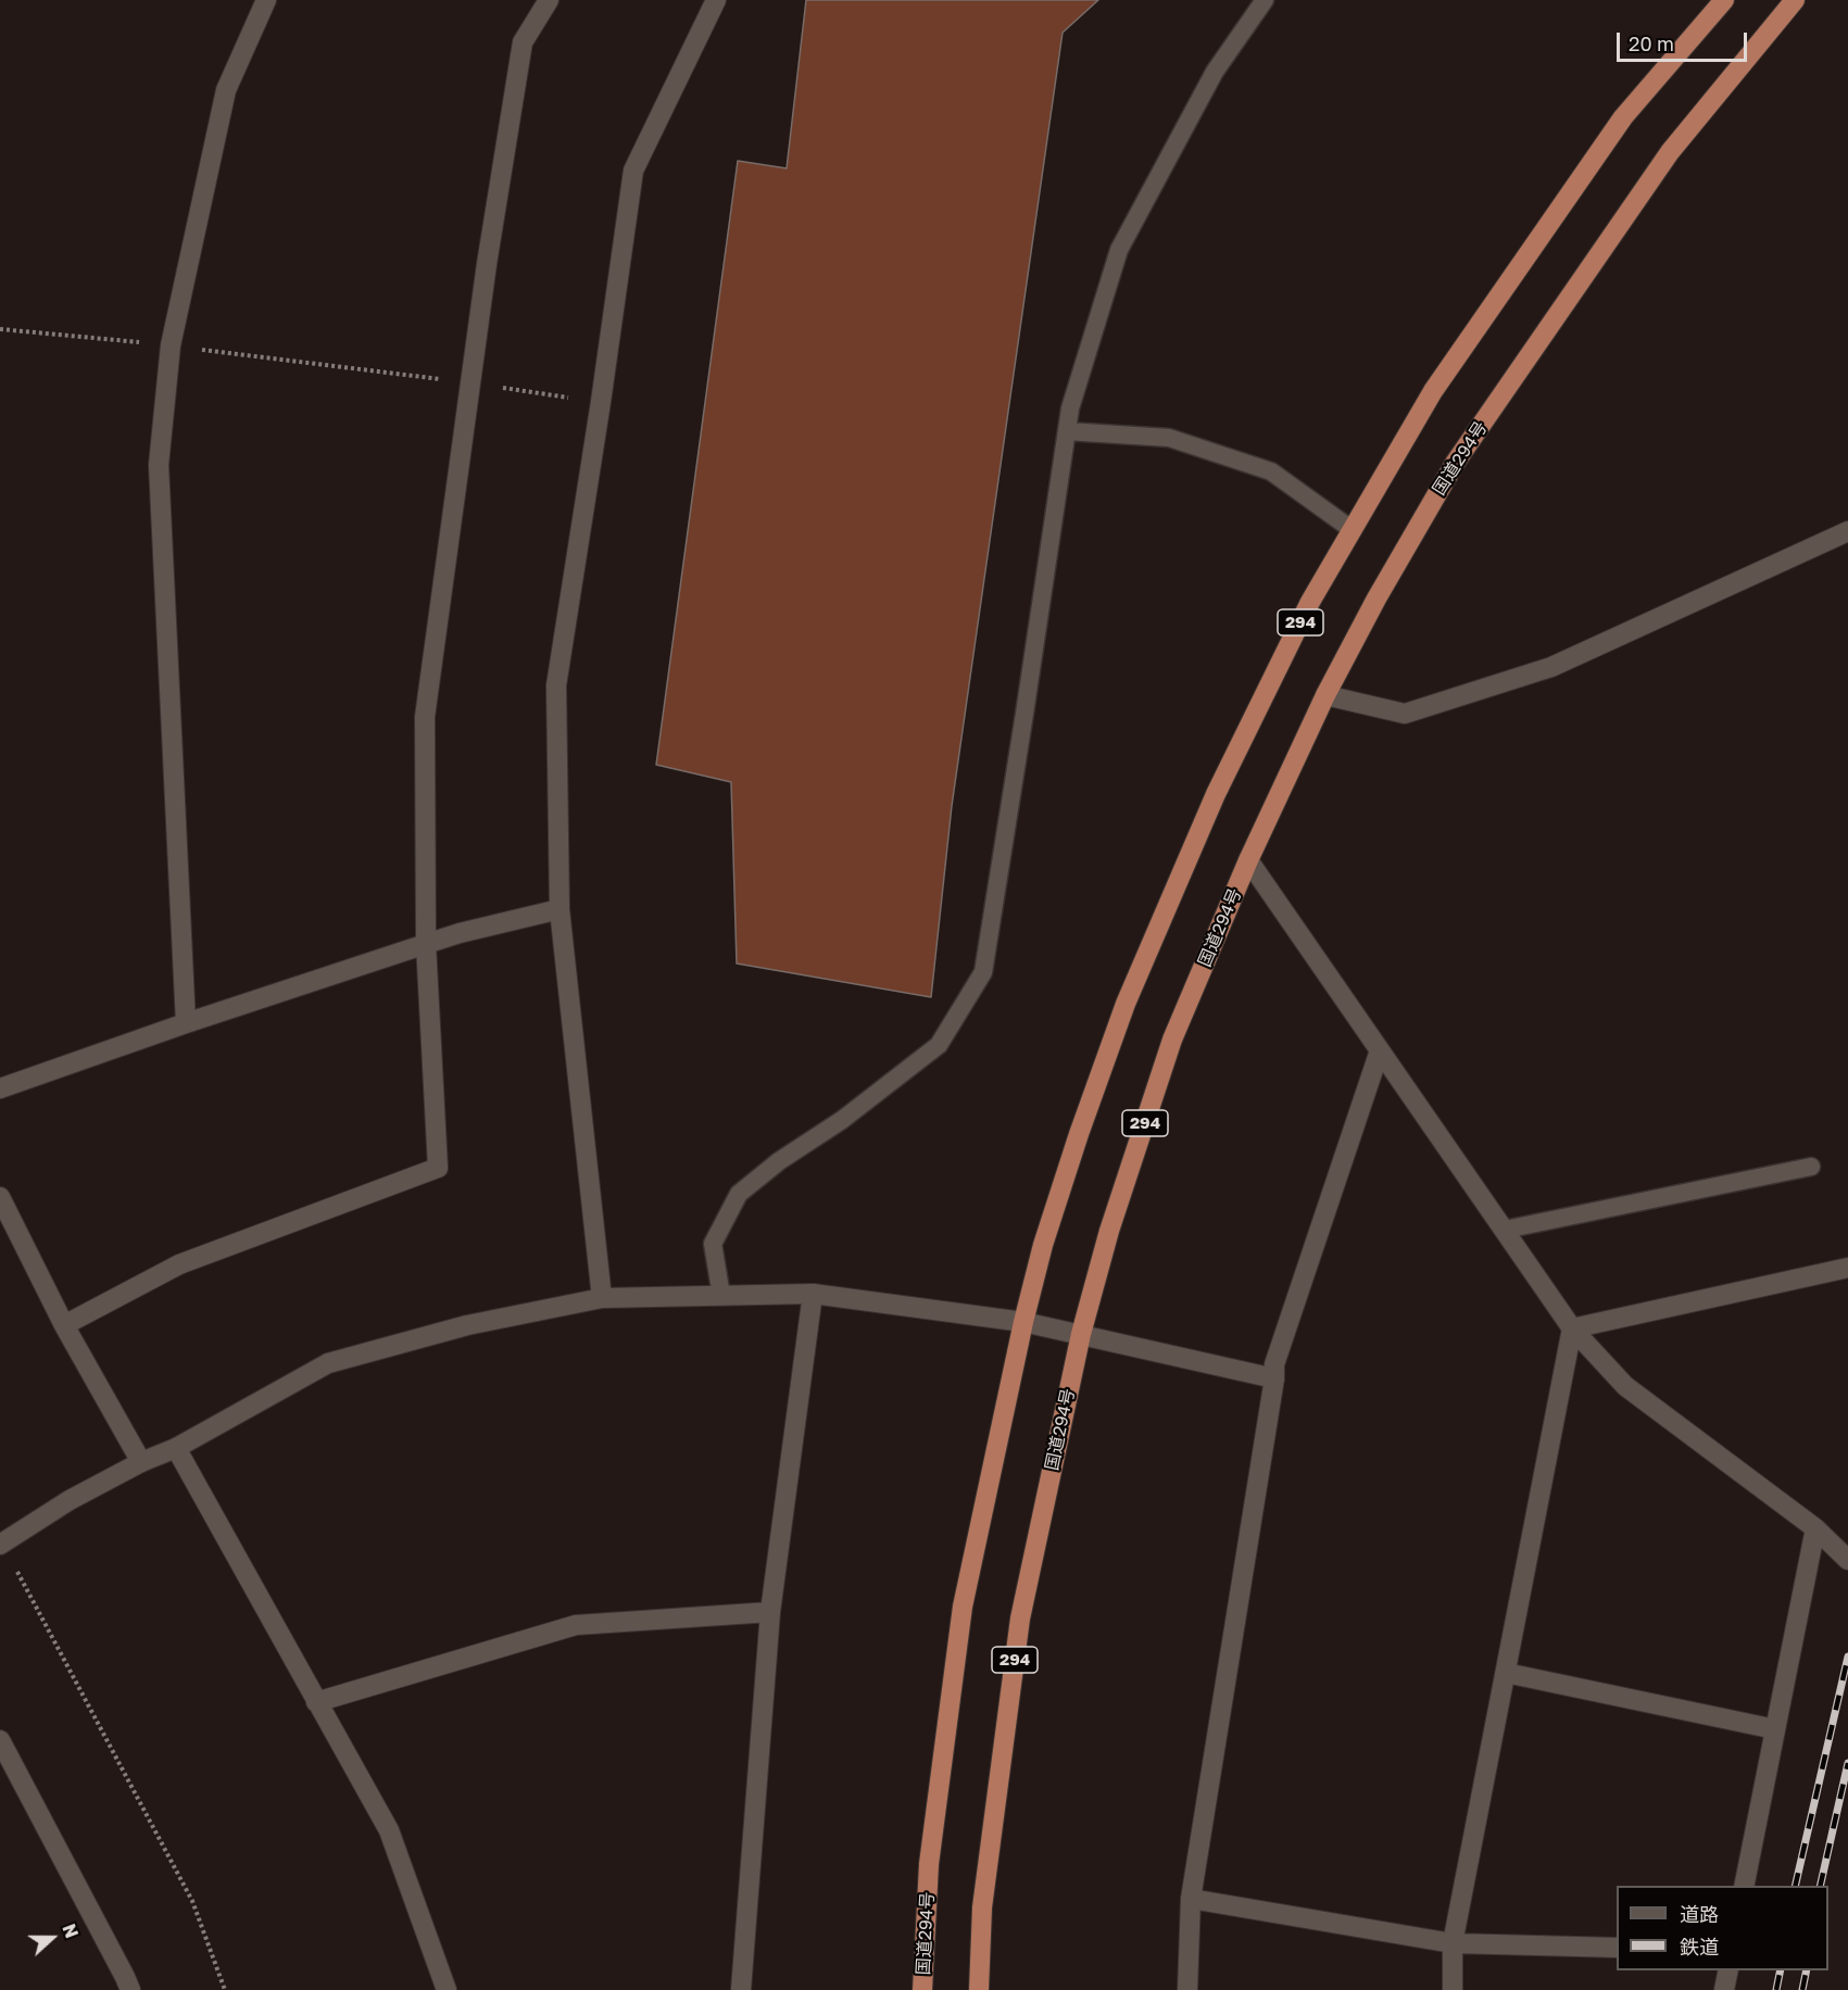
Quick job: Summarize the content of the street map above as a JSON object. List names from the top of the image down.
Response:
{
  "streets": {
    "highway": ["国道294号", "294"]
  },
  "legend": ["道路", "鉄道"],
  "scale_bar": "20 m",
  "north": "right"
}
